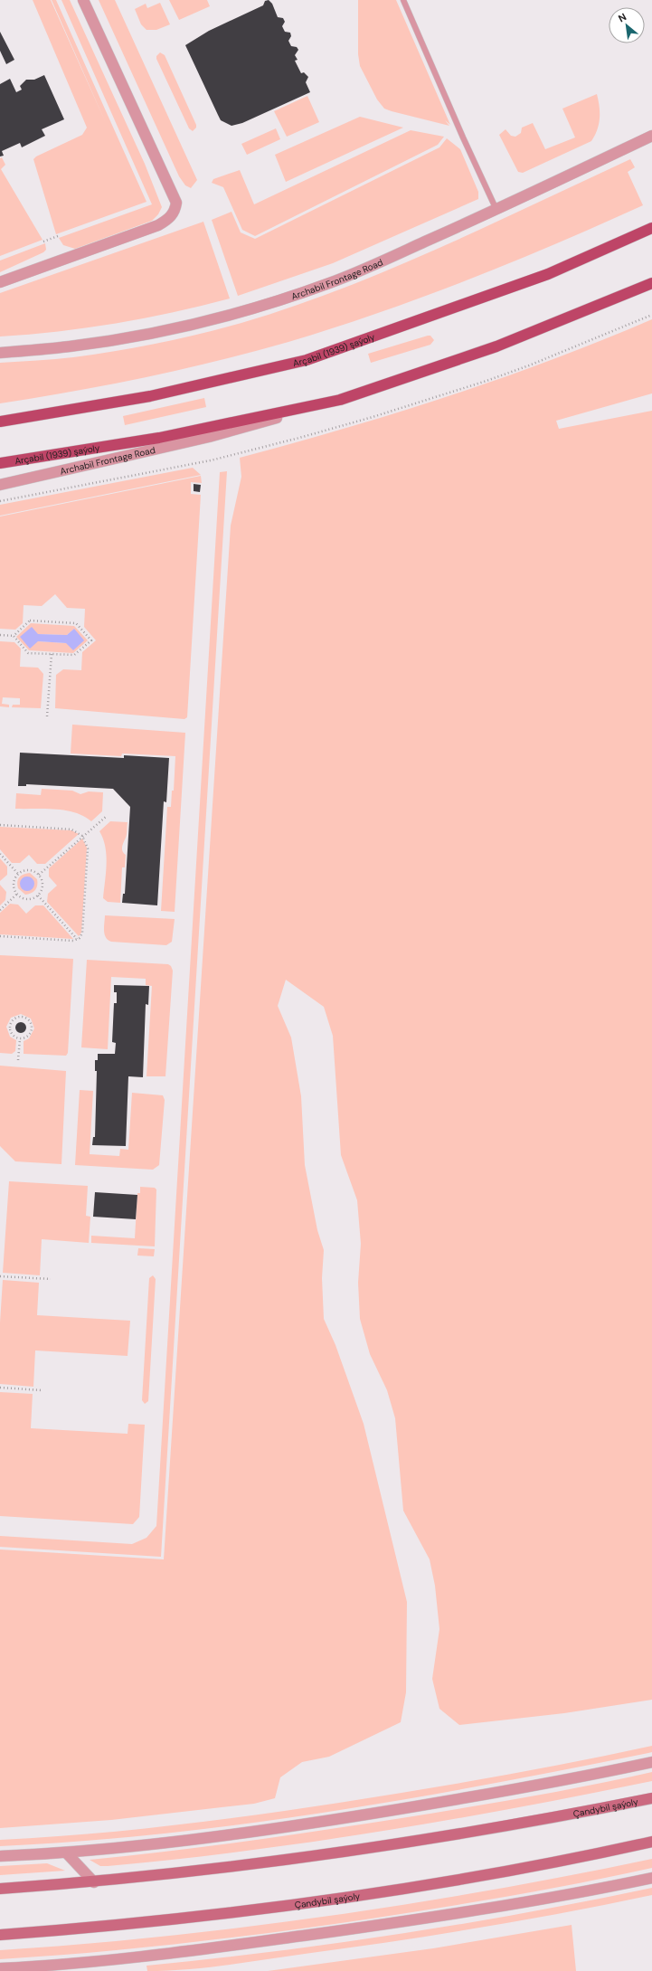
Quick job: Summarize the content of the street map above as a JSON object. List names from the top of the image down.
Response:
{
  "streets": {
    "main road": ["Arçabil (1939) şaýoly", "Çandybil şaýoly"],
    "street": ["Archabil Frontage Road"]
  },
  "crossings": [
    ["Archabil Frontage Road", "Arçabil (1939) şaýoly"]
  ],
  "north": "top left"
}
